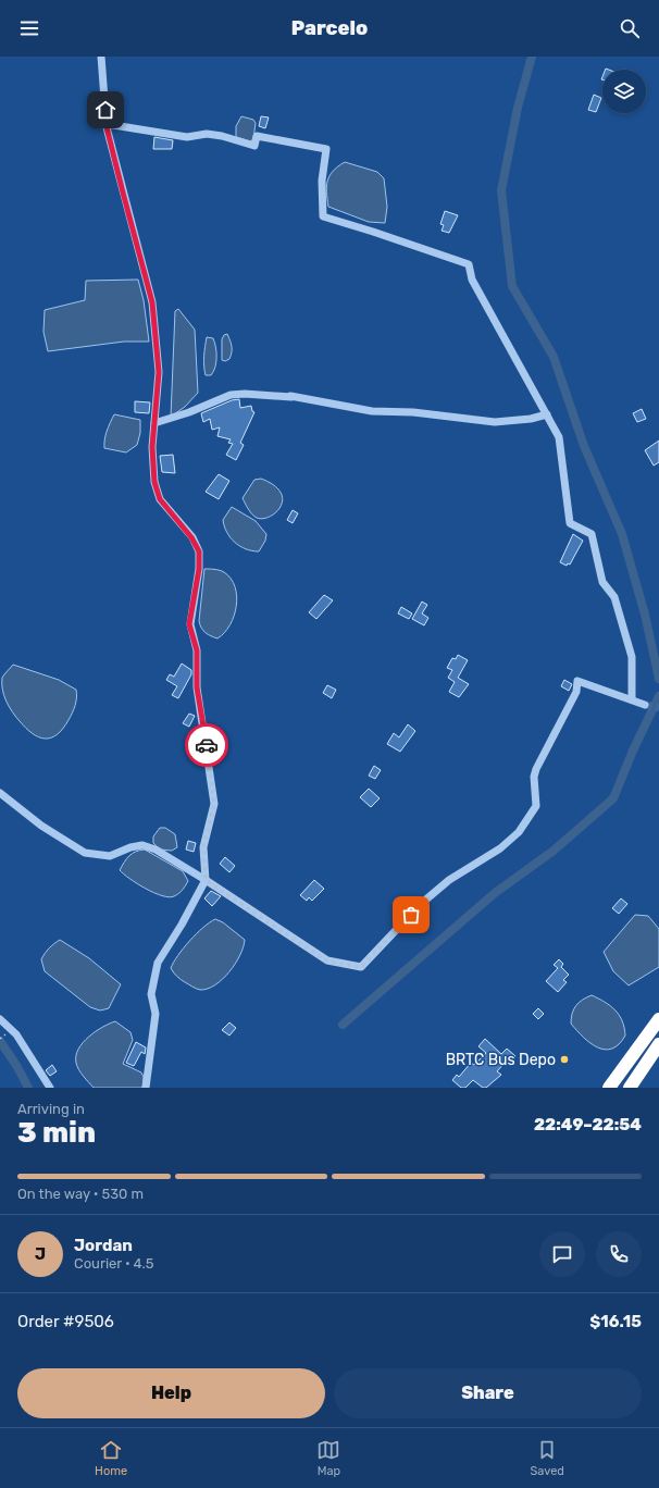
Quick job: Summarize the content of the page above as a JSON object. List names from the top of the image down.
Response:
{
  "places": ["BRTC Bus Depo"],
  "page": {
    "header": "Parcelo",
    "heading": ["3 min", "Arriving in", "22:49–22:54"],
    "panel": [
      "Jordan",
      "Courier · 4.5",
      "Order #9506",
      "$16.15"
    ],
    "bar": "On the way · 530 m",
    "round": "J",
    "buttons": ["Help", "Share"],
    "tabs": ["Home", "Map", "Saved"]
  }
}
